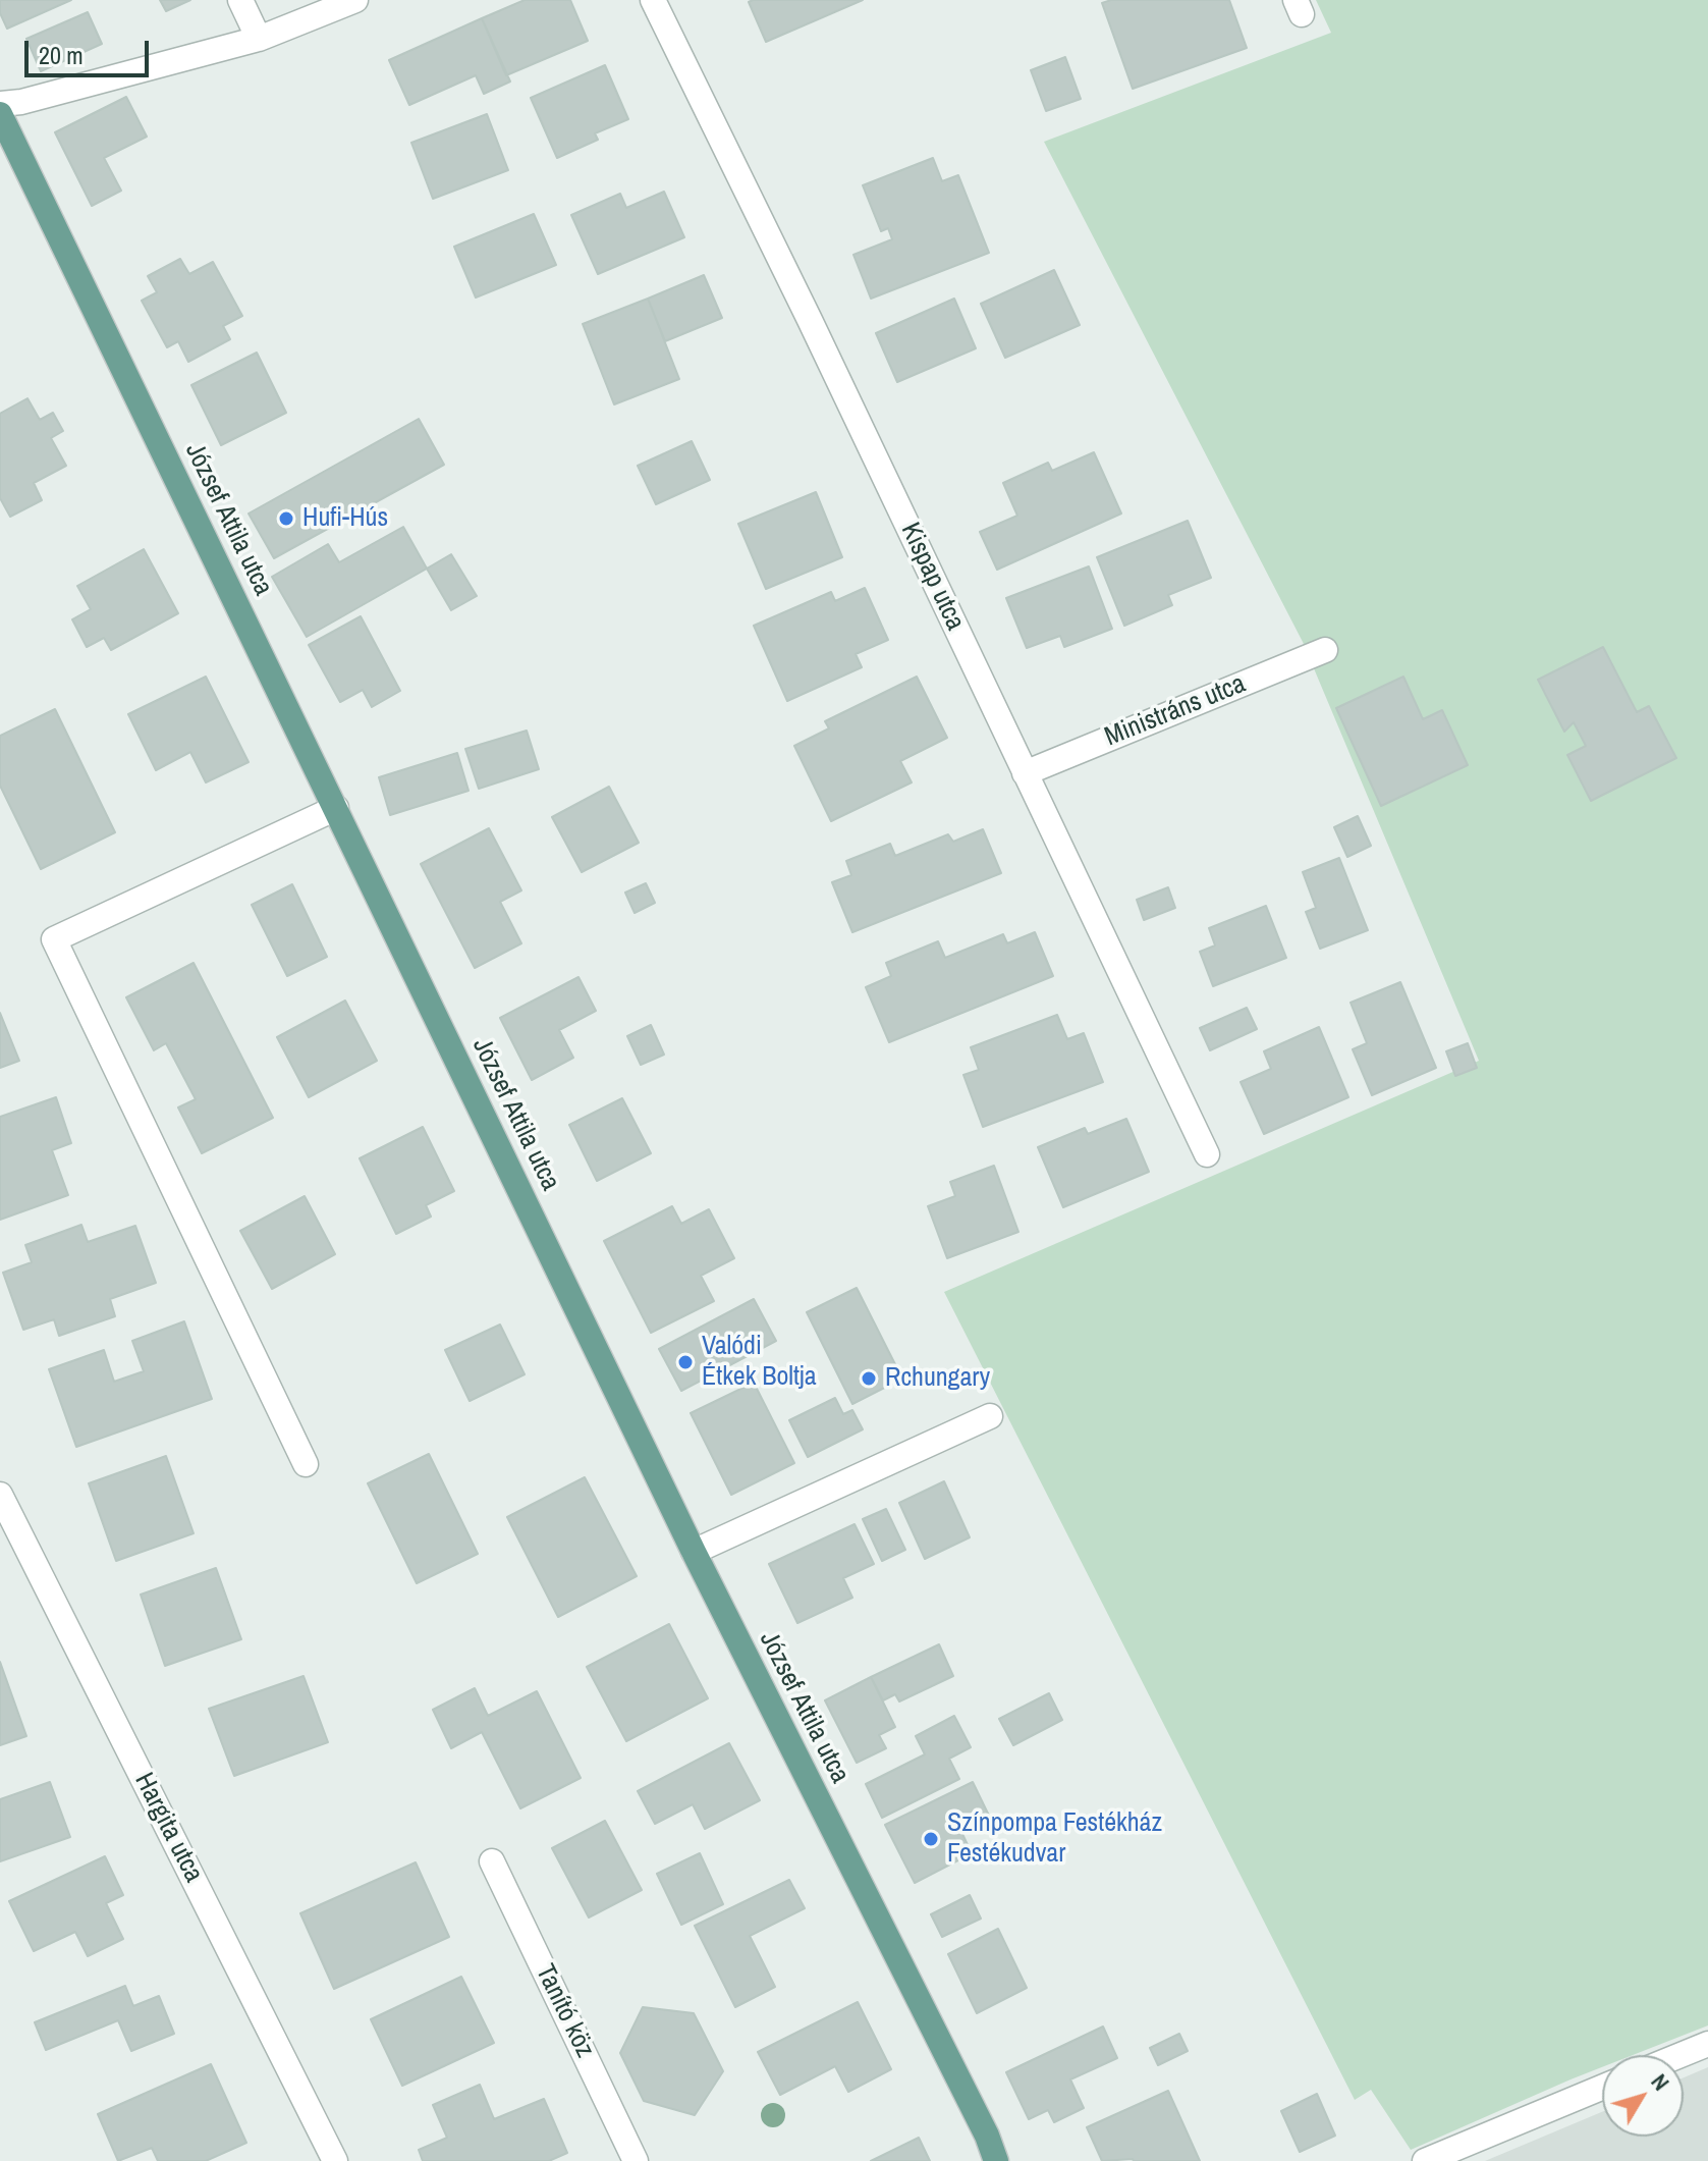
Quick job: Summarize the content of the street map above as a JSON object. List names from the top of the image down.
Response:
{
  "streets": {
    "main road": ["József Attila utca"],
    "street": [
      "Kispap utca",
      "Ministráns utca",
      "Hargita utca",
      "Tanító köz"
    ]
  },
  "crossings": [
    ["Kispap utca", "Ministráns utca"]
  ],
  "places": [
    "Hufi-Hús",
    "Valódi Étkek Boltja",
    "Rchungary",
    "Színpompa Festékház Festékudvar"
  ],
  "scale_bar": "20 m",
  "north": "top right"
}
